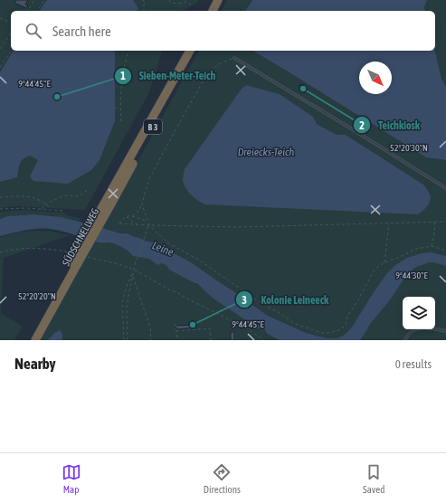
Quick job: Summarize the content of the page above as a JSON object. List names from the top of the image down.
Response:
{
  "streets": {
    "highway": ["B 3", "SÜDSCHNELLWEG"]
  },
  "water": ["Dreiecks-Teich", "Leine"],
  "places": ["Teichkiosk", "Sieben-Meter-Teich", "Kolonie Leineeck"],
  "north": "bottom right",
  "page": {
    "search": "Search here",
    "heading": ["Nearby", "0 results"],
    "nav": ["Map", "Directions", "Saved"]
  },
  "coordinates": [
    "9°44'45\"E",
    "52°20'30\"N",
    "9°44'30\"E",
    "52°20'20\"N"
  ]
}
